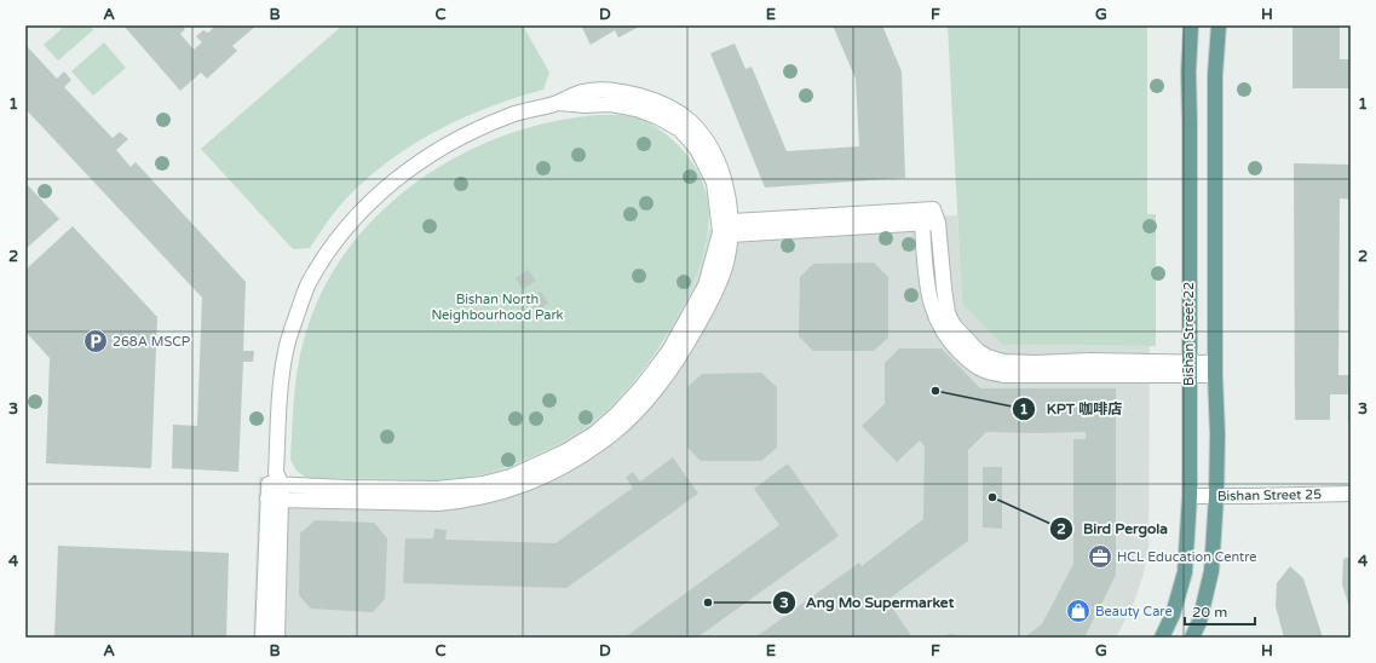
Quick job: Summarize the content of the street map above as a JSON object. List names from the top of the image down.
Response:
{
  "streets": {
    "main road": ["Bishan Street 22"],
    "street": ["Bishan Street 25"]
  },
  "crossings": [
    ["Bishan Street 22", "Bishan Street 25"]
  ],
  "parks": ["Bishan North Neighbourhood Park"],
  "places": {
    "parking": ["268A MSCP"],
    "other": ["KPT 咖啡店", "Bird Pergola", "Ang Mo Supermarket"],
    "office": ["HCL Education Centre"],
    "shop": ["Beauty Care"]
  },
  "scale_bar": "20 m",
  "grid": {
    "columns": [
      "A",
      "B",
      "C",
      "D",
      "E",
      "F",
      "G",
      "H"
    ],
    "rows": [
      "1",
      "2",
      "3",
      "4"
    ]
  }
}
